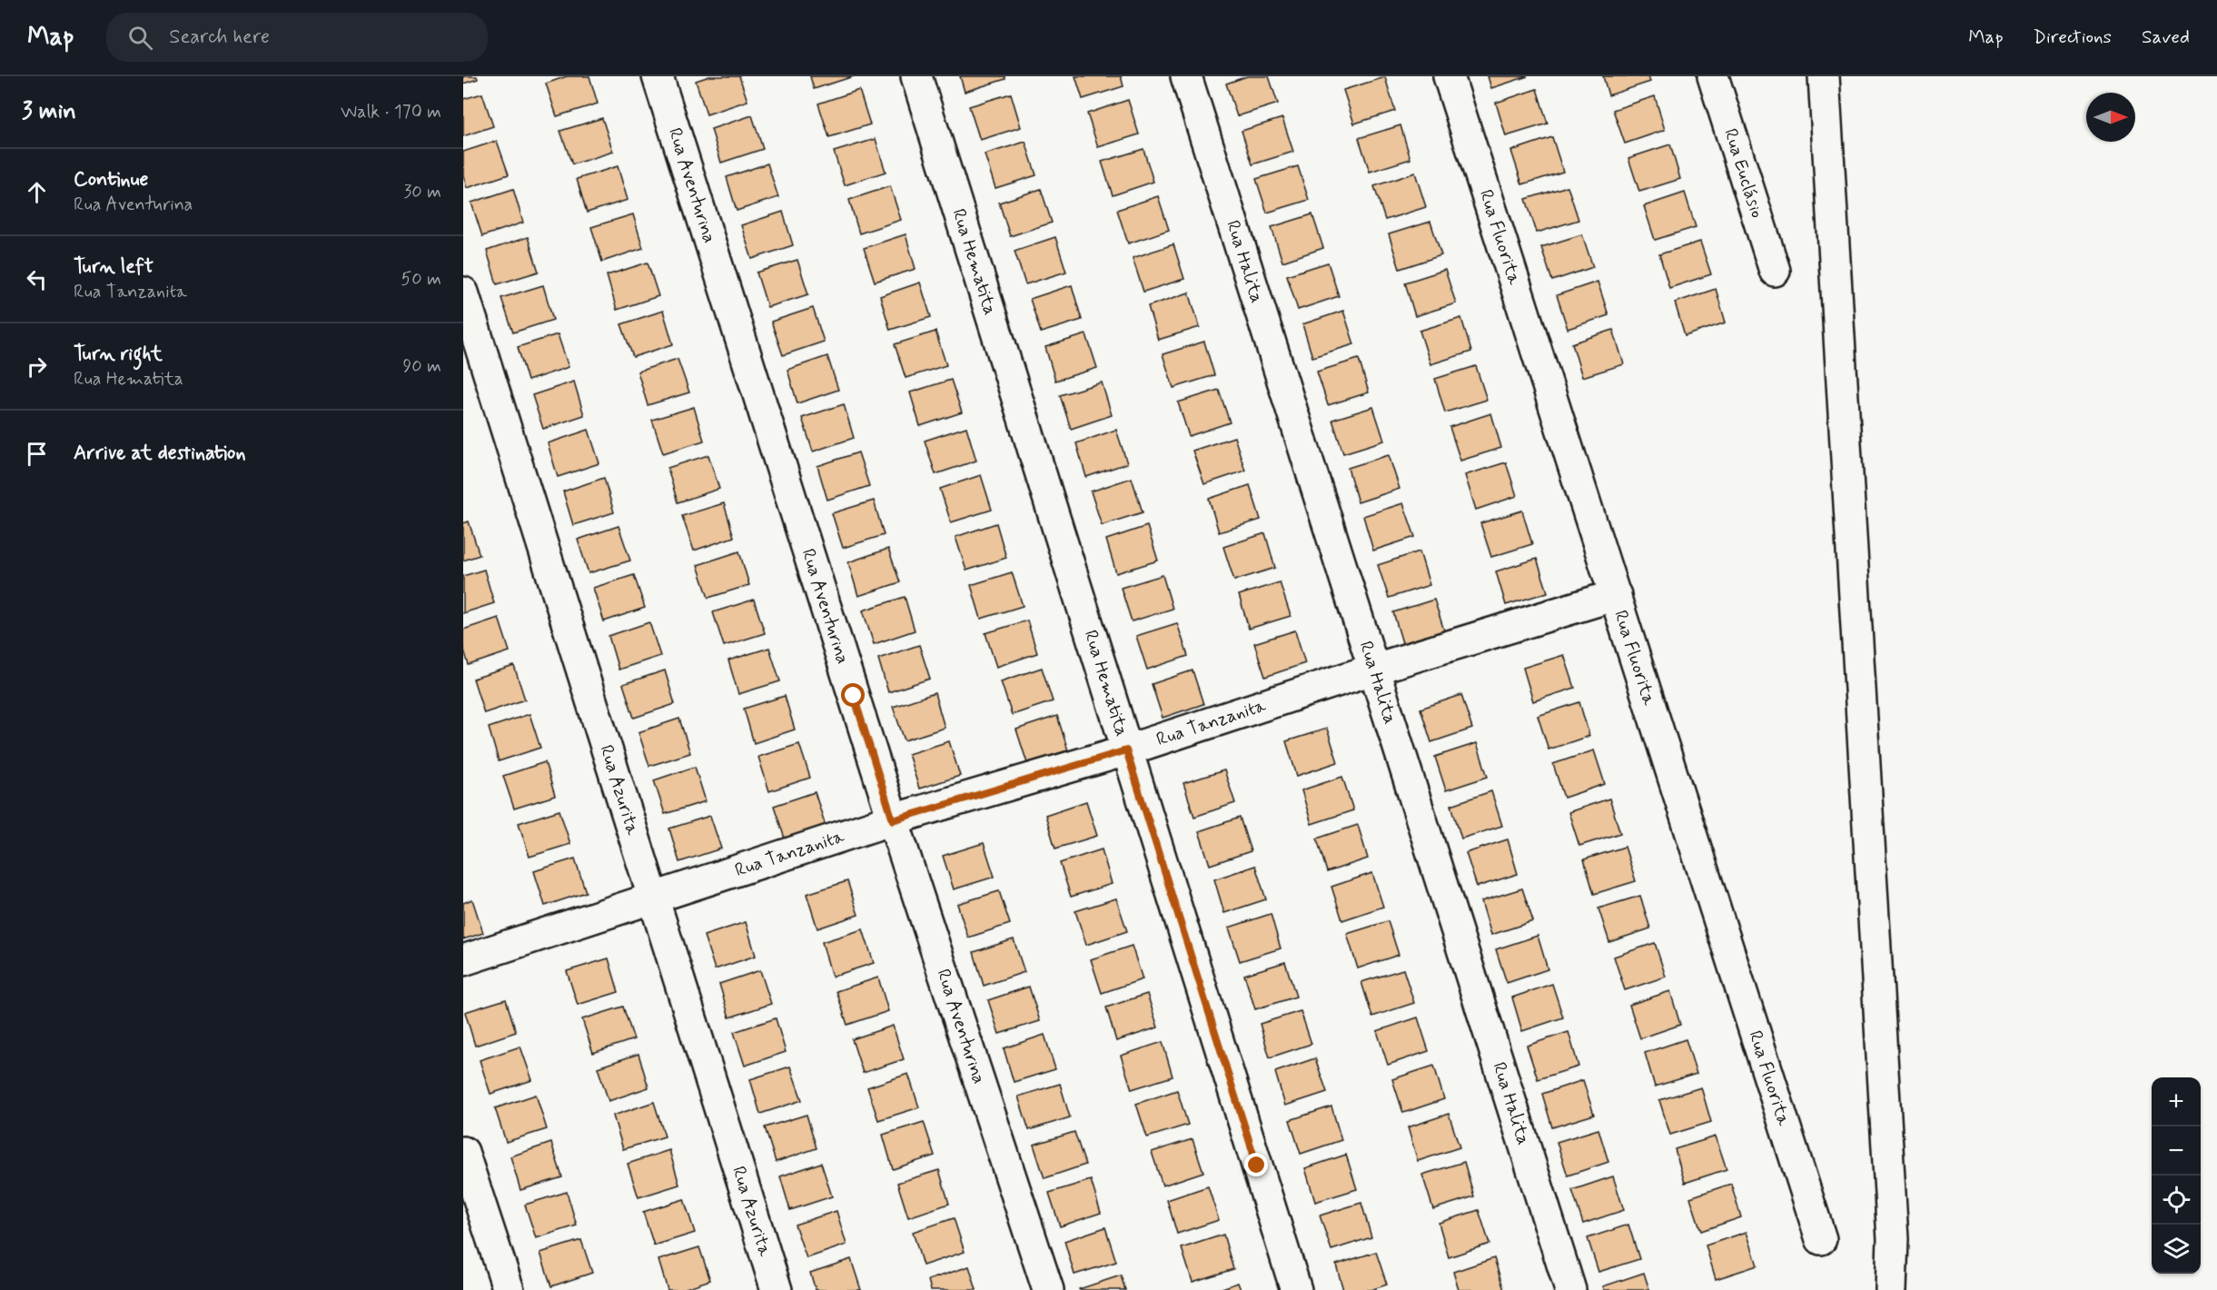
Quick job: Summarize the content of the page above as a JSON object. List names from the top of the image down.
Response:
{
  "streets": {
    "street": [
      "Rua Euclásio",
      "Rua Aventurina",
      "Rua Fluorita",
      "Rua Hematita",
      "Rua Halita",
      "Rua Tanzanita",
      "Rua Azurita"
    ]
  },
  "crossings": [
    ["Rua Aventurina", "Rua Tanzanita"],
    ["Rua Fluorita", "Rua Tanzanita"],
    ["Rua Hematita", "Rua Tanzanita"],
    ["Rua Halita", "Rua Tanzanita"],
    ["Rua Tanzanita", "Rua Azurita"]
  ],
  "north": "right",
  "page": {
    "header": "Map",
    "search": "Search here",
    "nav": ["Map", "Directions", "Saved"],
    "heading": ["3 min", "Walk · 170 m"],
    "list": [
      ["Continue", "Rua Aventurina", "30 m"],
      ["Turn left", "Rua Tanzanita", "50 m"],
      ["Turn right", "Rua Hematita", "90 m"],
      "Arrive at destination"
    ],
    "map_buttons": ["+", "−"]
  }
}
